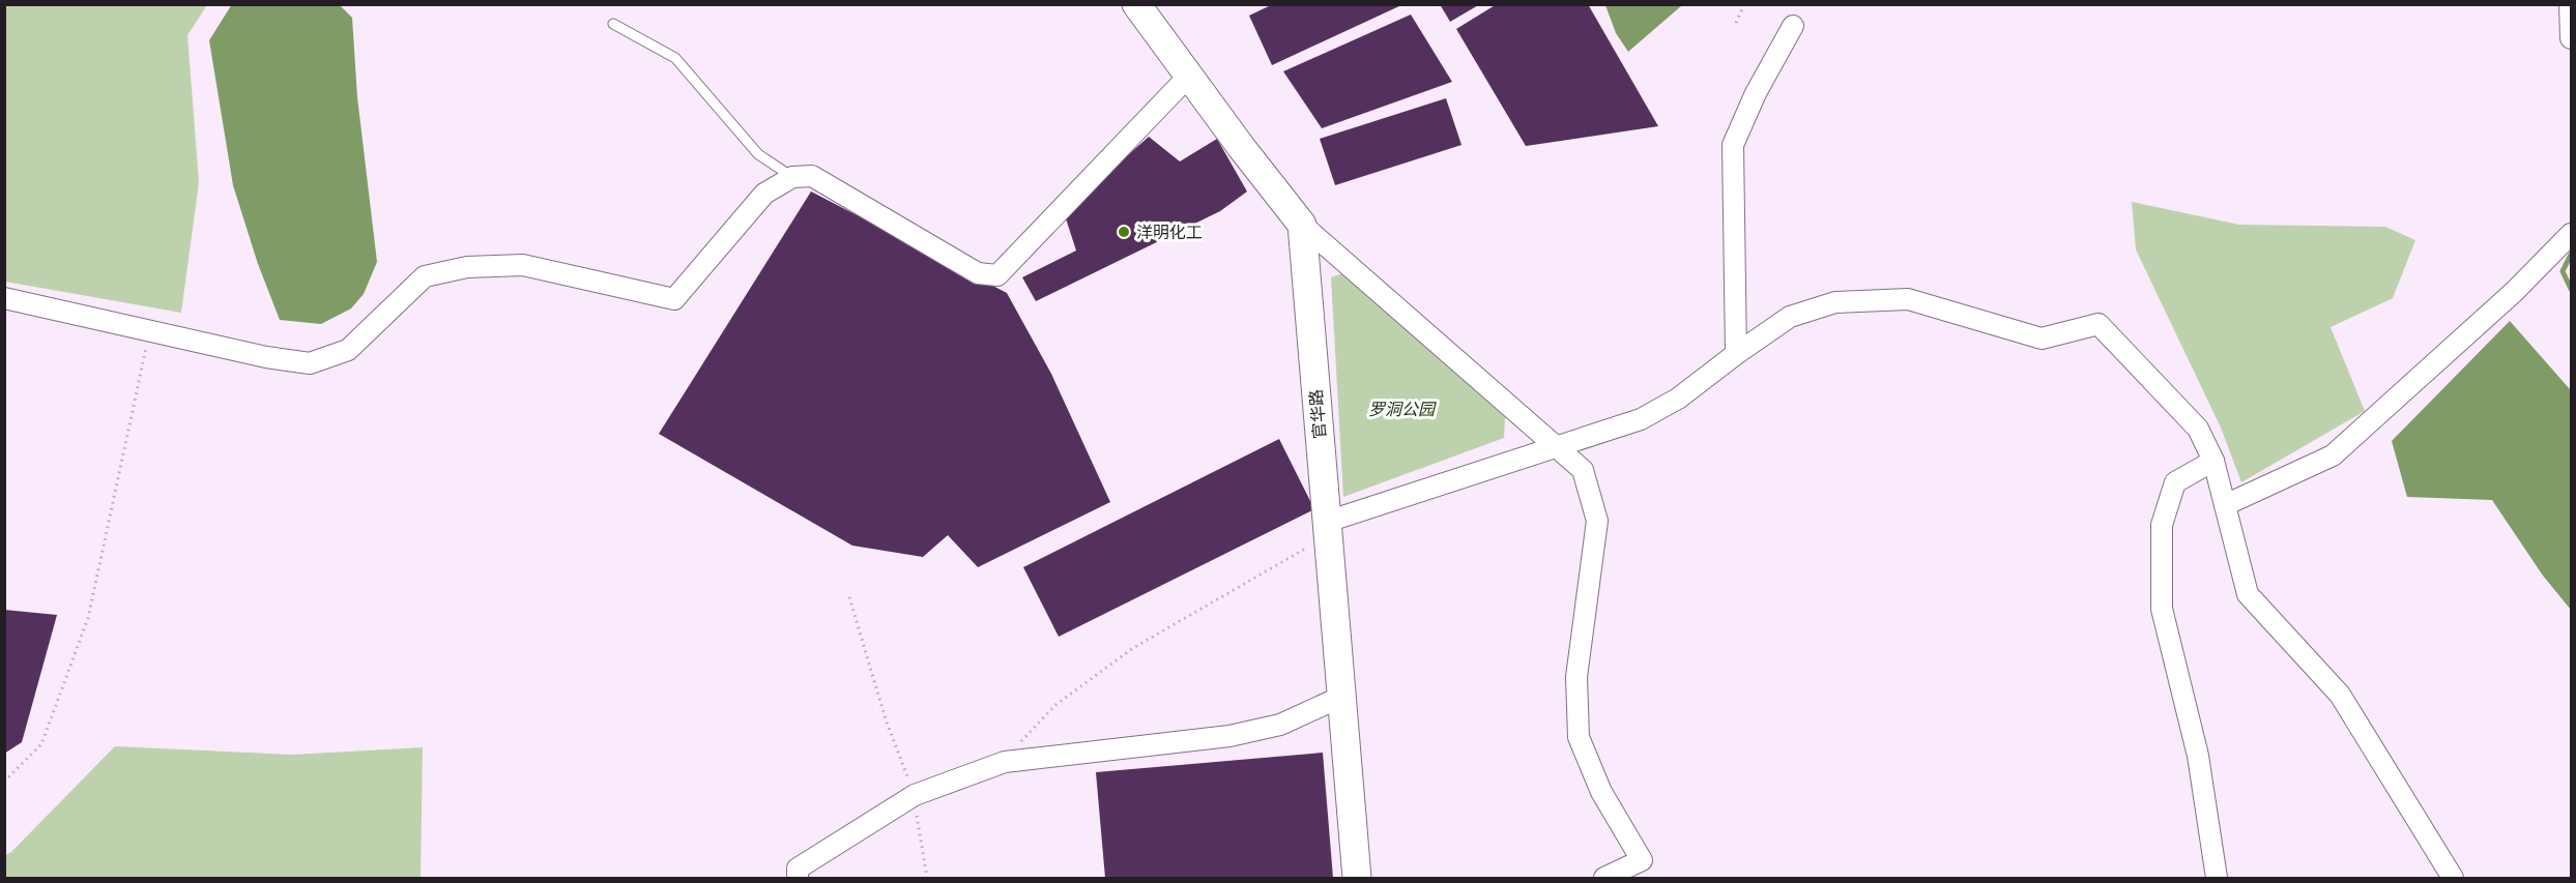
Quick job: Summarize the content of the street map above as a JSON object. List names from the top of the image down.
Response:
{
  "streets": {
    "main road": ["官华路"]
  },
  "parks": ["罗洞公园"],
  "places": ["洋明化工"]
}
